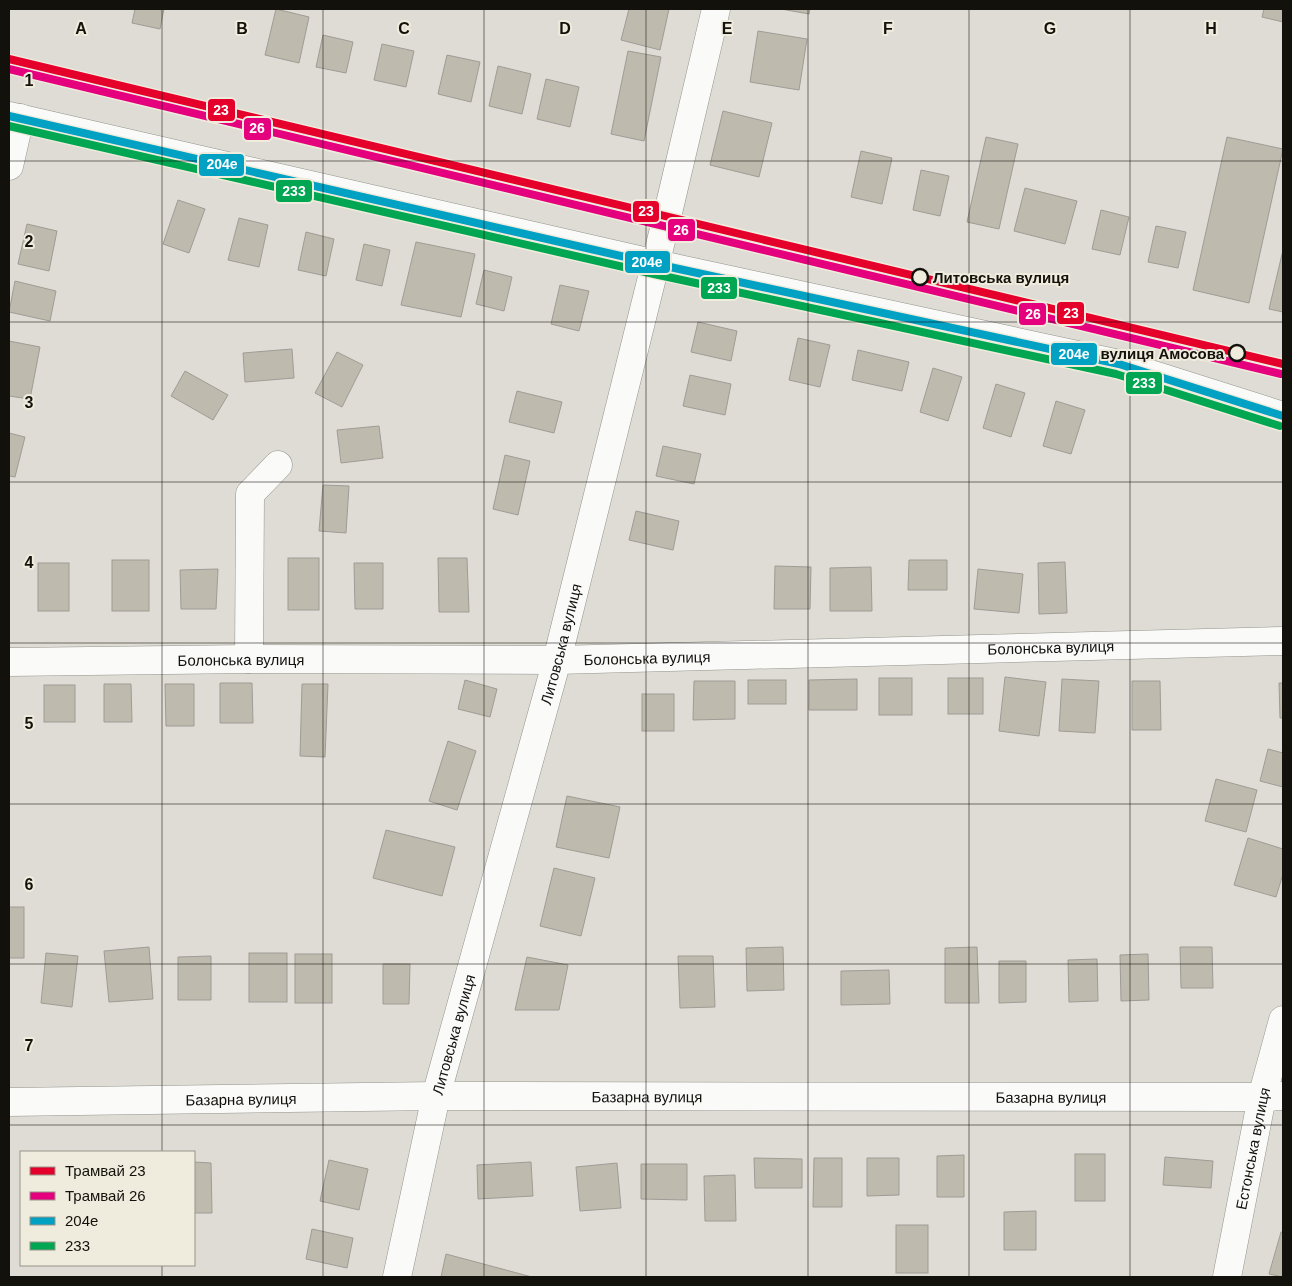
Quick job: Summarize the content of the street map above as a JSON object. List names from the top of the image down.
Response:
{
  "streets": {
    "street": [
      "Литовська вулиця",
      "Болонська вулиця",
      "Базарна вулиця",
      "Естонська вулиця"
    ]
  },
  "crossings": [
    ["Литовська вулиця", "Болонська вулиця"],
    ["Литовська вулиця", "Базарна вулиця"],
    ["Базарна вулиця", "Естонська вулиця"]
  ],
  "places": ["Литовська вулиця", "вулиця Амосова"],
  "lines": [
    "tram line 23",
    "tram line 26",
    "transit line 204е",
    "transit line 233"
  ],
  "legend": [
    "Трамвай 23",
    "Трамвай 26",
    "204е",
    "233"
  ],
  "grid": {
    "columns": [
      "A",
      "B",
      "C",
      "D",
      "E",
      "F",
      "G",
      "H"
    ],
    "rows": [
      "1",
      "2",
      "3",
      "4",
      "5",
      "6",
      "7"
    ]
  }
}
